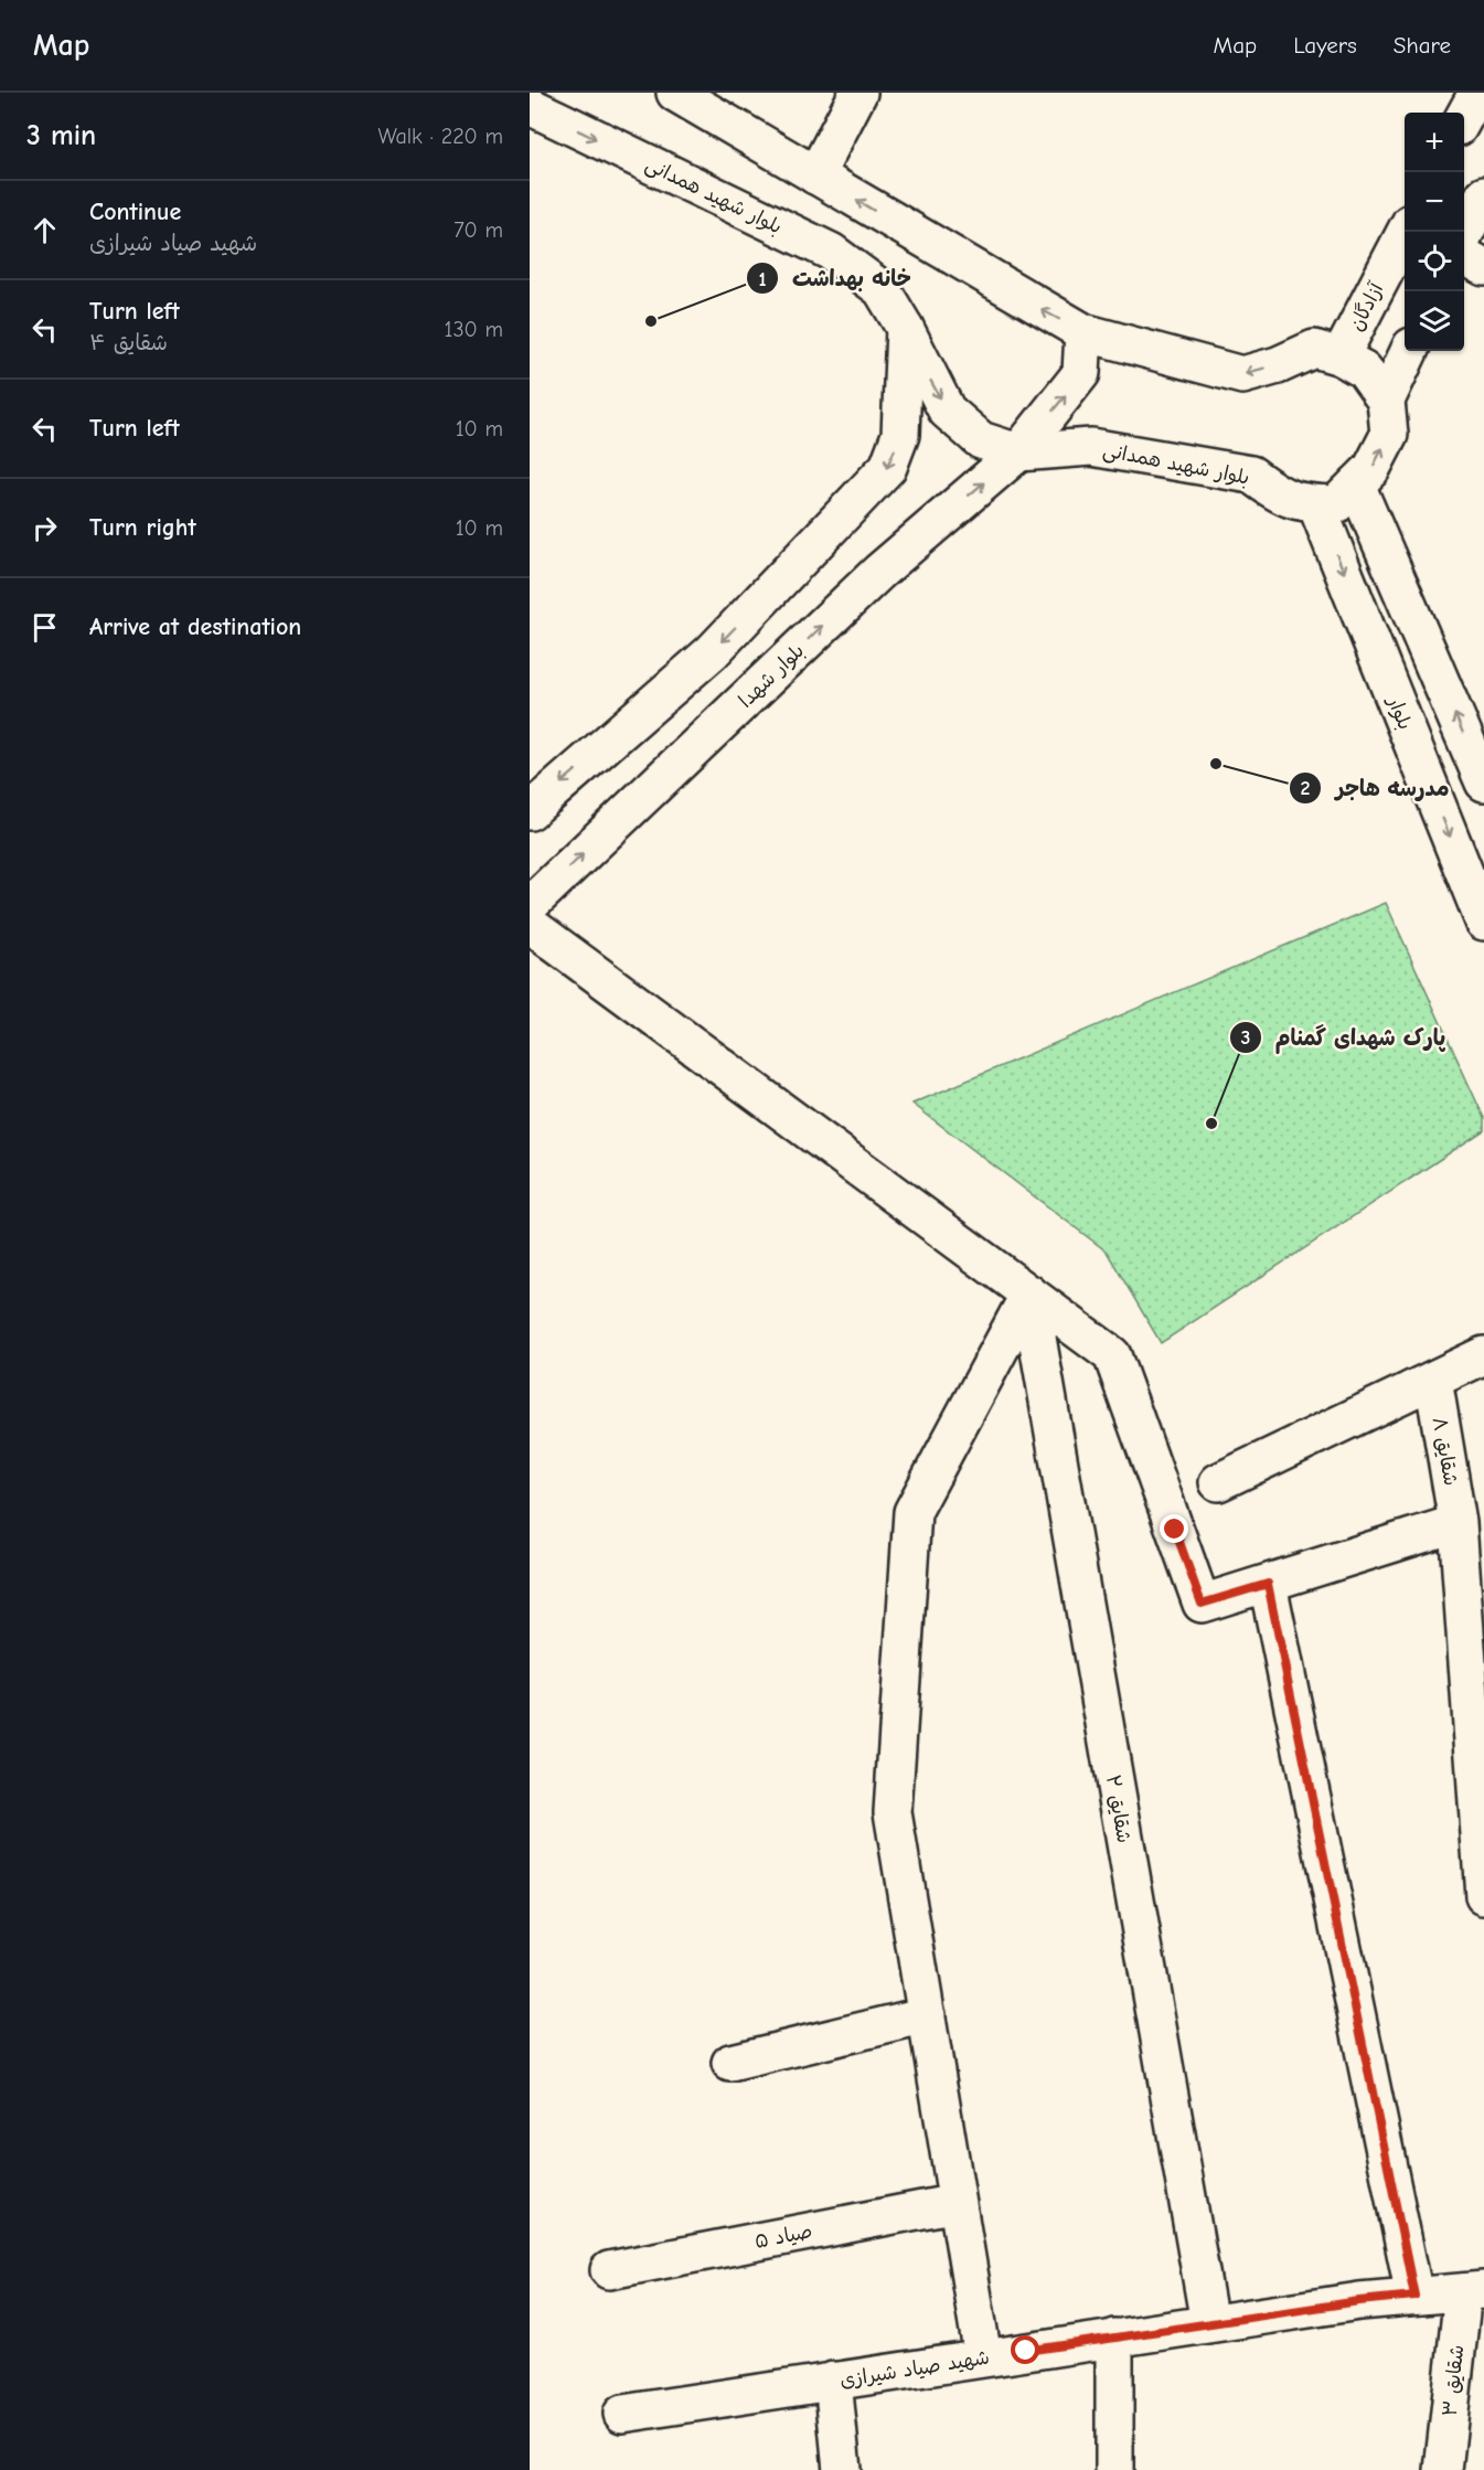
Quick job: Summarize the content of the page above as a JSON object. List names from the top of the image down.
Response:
{
  "streets": {
    "street": [
      "بلوار شهید همدانی",
      "آزادگان",
      "بلوار شهدا",
      "بلوار",
      "شقایق ۸",
      "شقایق ۲",
      "صیاد ۵",
      "شهید صیاد شیرازی",
      "شقایق ۳"
    ]
  },
  "crossings": [
    ["بلوار شهید همدانی", "بلوار شهدا"],
    ["بلوار شهید همدانی", "بلوار"],
    ["شقایق ۲", "شهید صیاد شیرازی"],
    ["شهید صیاد شیرازی", "شقایق ۳"]
  ],
  "places": ["خانه بهداشت", "مدرسه هاجر", "پارک شهدای گمنام"],
  "page": {
    "header": "Map",
    "nav": ["Map", "Layers", "Share"],
    "heading": ["3 min", "Walk · 220 m"],
    "map_buttons": ["+", "−"],
    "list": [
      ["Continue", "شهید صیاد شیرازی", "70 m"],
      ["Turn left", "شقایق ۴", "130 m"],
      ["Turn left", "10 m"],
      ["Turn right", "10 m"],
      "Arrive at destination"
    ]
  }
}
